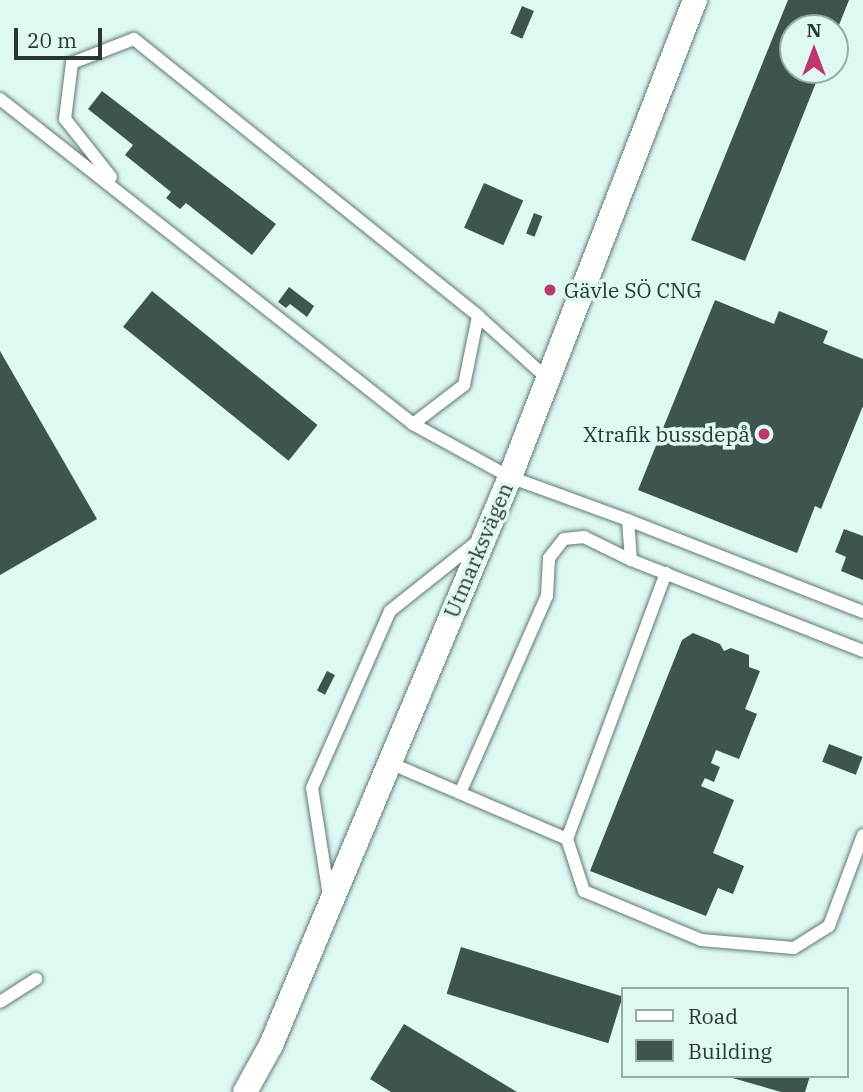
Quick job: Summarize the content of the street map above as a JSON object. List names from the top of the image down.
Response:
{
  "streets": {
    "street": ["Utmarksvägen"]
  },
  "places": ["Gävle SÖ CNG", "Xtrafik bussdepå"],
  "legend": ["Road", "Building"],
  "scale_bar": "20 m",
  "north": "top"
}
